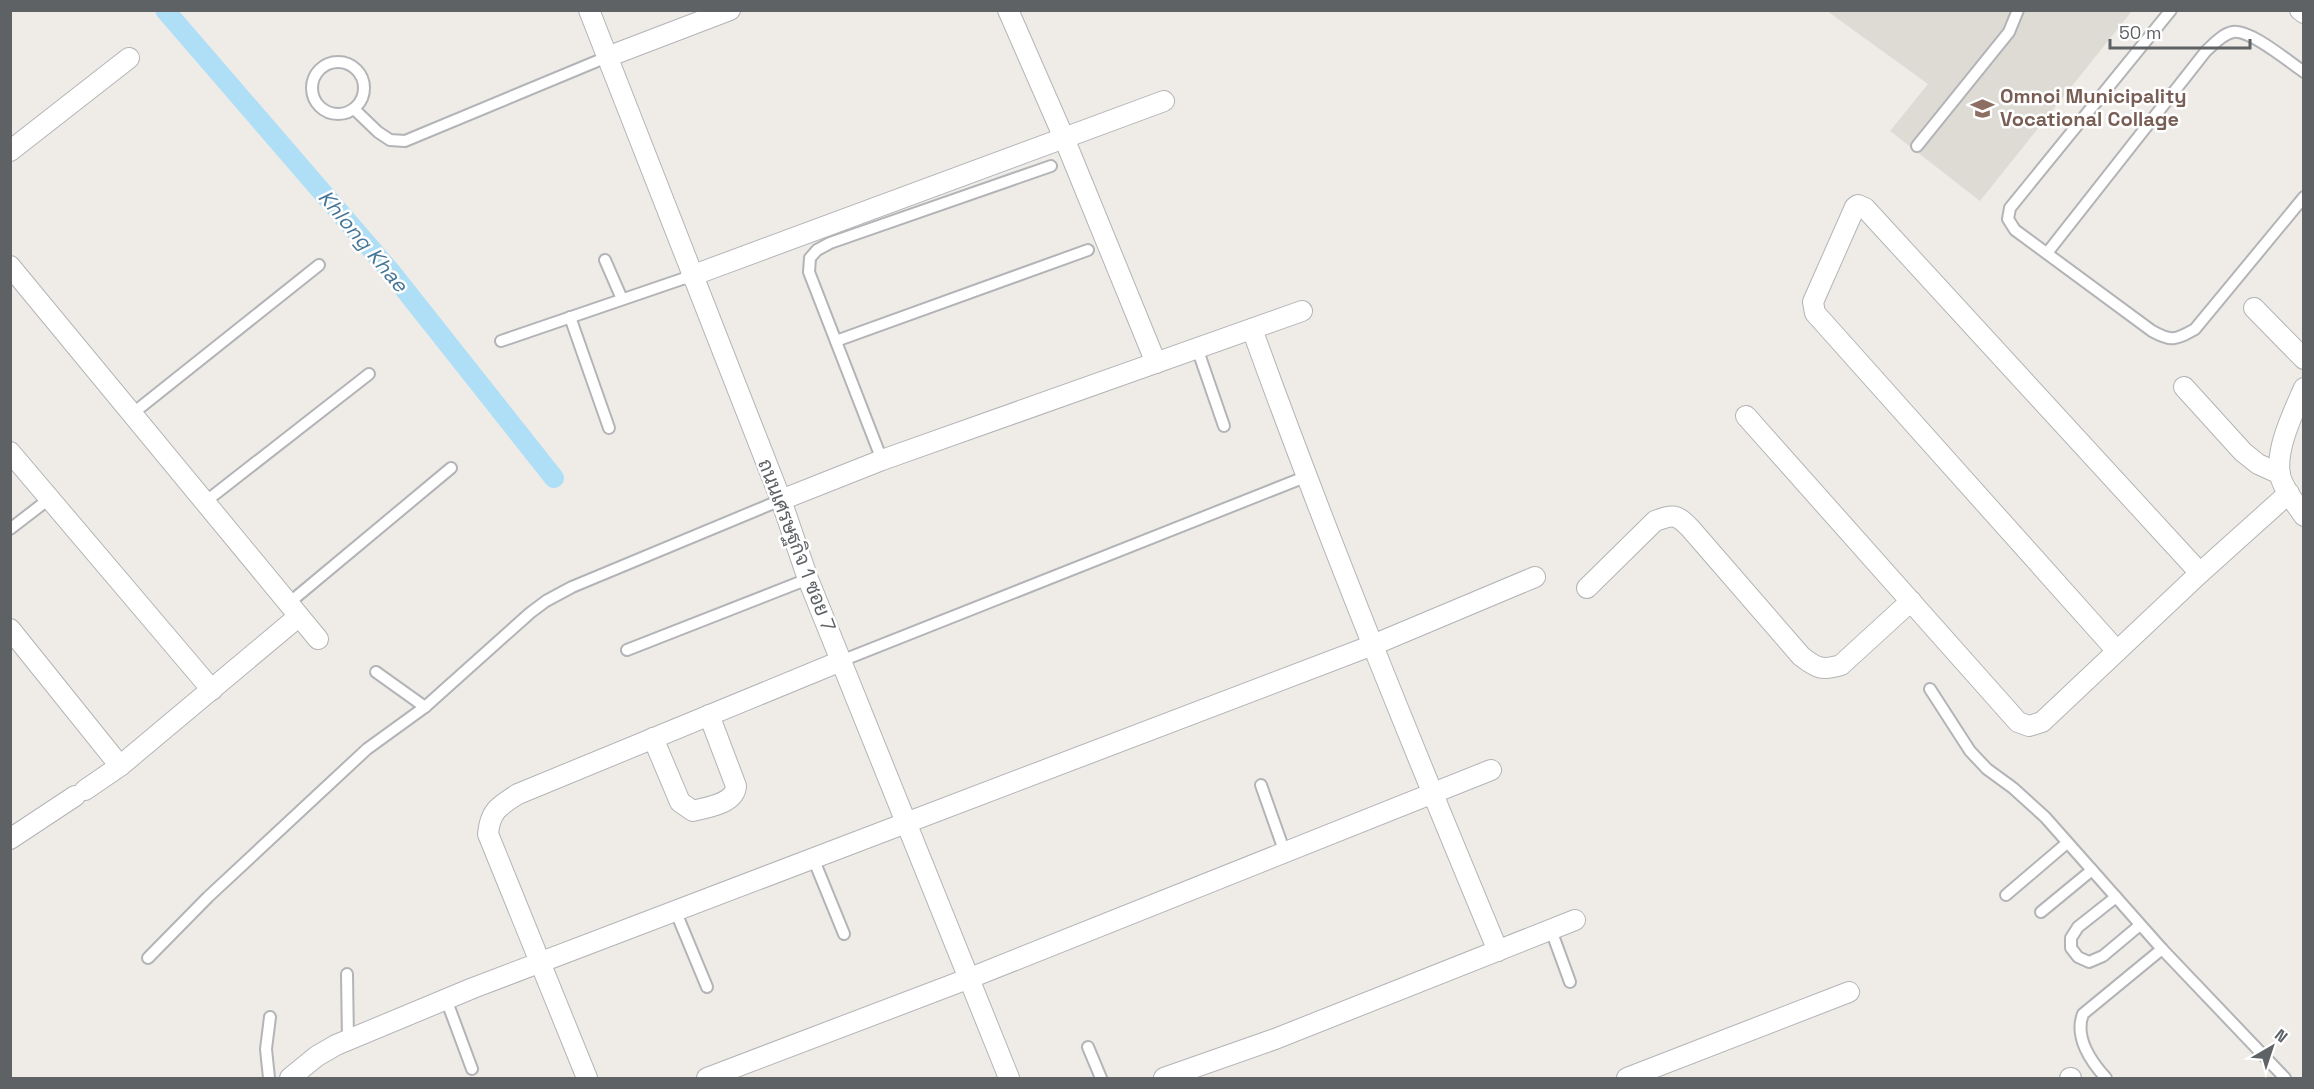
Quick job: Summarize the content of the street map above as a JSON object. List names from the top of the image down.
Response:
{
  "streets": {
    "street": ["ถนนเศรษฐกิจ 1 ซอย 7"]
  },
  "water": ["Khlong Khae"],
  "places": {
    "school or university": ["Omnoi Municipality Vocational Collage"]
  },
  "scale_bar": "50 m",
  "north": "top right"
}
